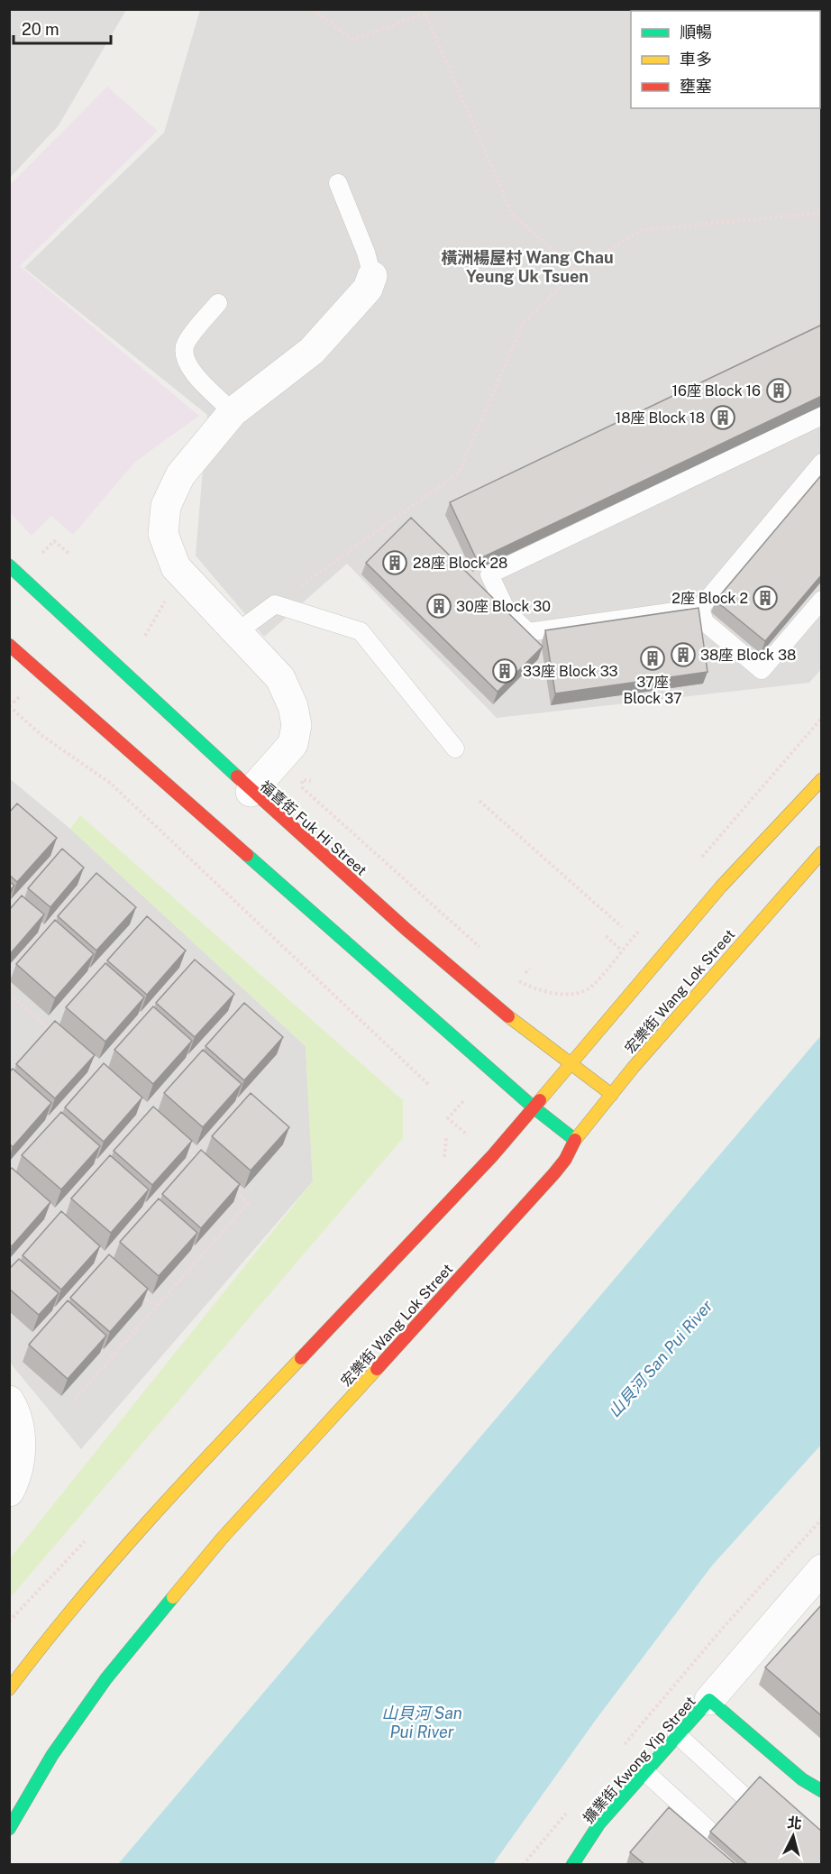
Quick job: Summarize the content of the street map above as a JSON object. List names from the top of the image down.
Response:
{
  "streets": {
    "main road": ["福喜街 Fuk Hi Street", "宏樂街 Wang Lok Street", "擴業街 Kwong Yip Street"]
  },
  "crossings": [
    ["福喜街 Fuk Hi Street", "宏樂街 Wang Lok Street"]
  ],
  "districts": ["橫洲楊屋村 Wang Chau Yeung Uk Tsuen"],
  "water": ["山貝河 San Pui River"],
  "places": {
    "building": [
      "16座 Block 16",
      "18座 Block 18",
      "28座 Block 28",
      "2座 Block 2",
      "30座 Block 30",
      "38座 Block 38",
      "37座 Block 37",
      "33座 Block 33"
    ]
  },
  "legend": ["順暢", "車多", "壅塞"],
  "scale_bar": "20 m",
  "north": "top"
}
